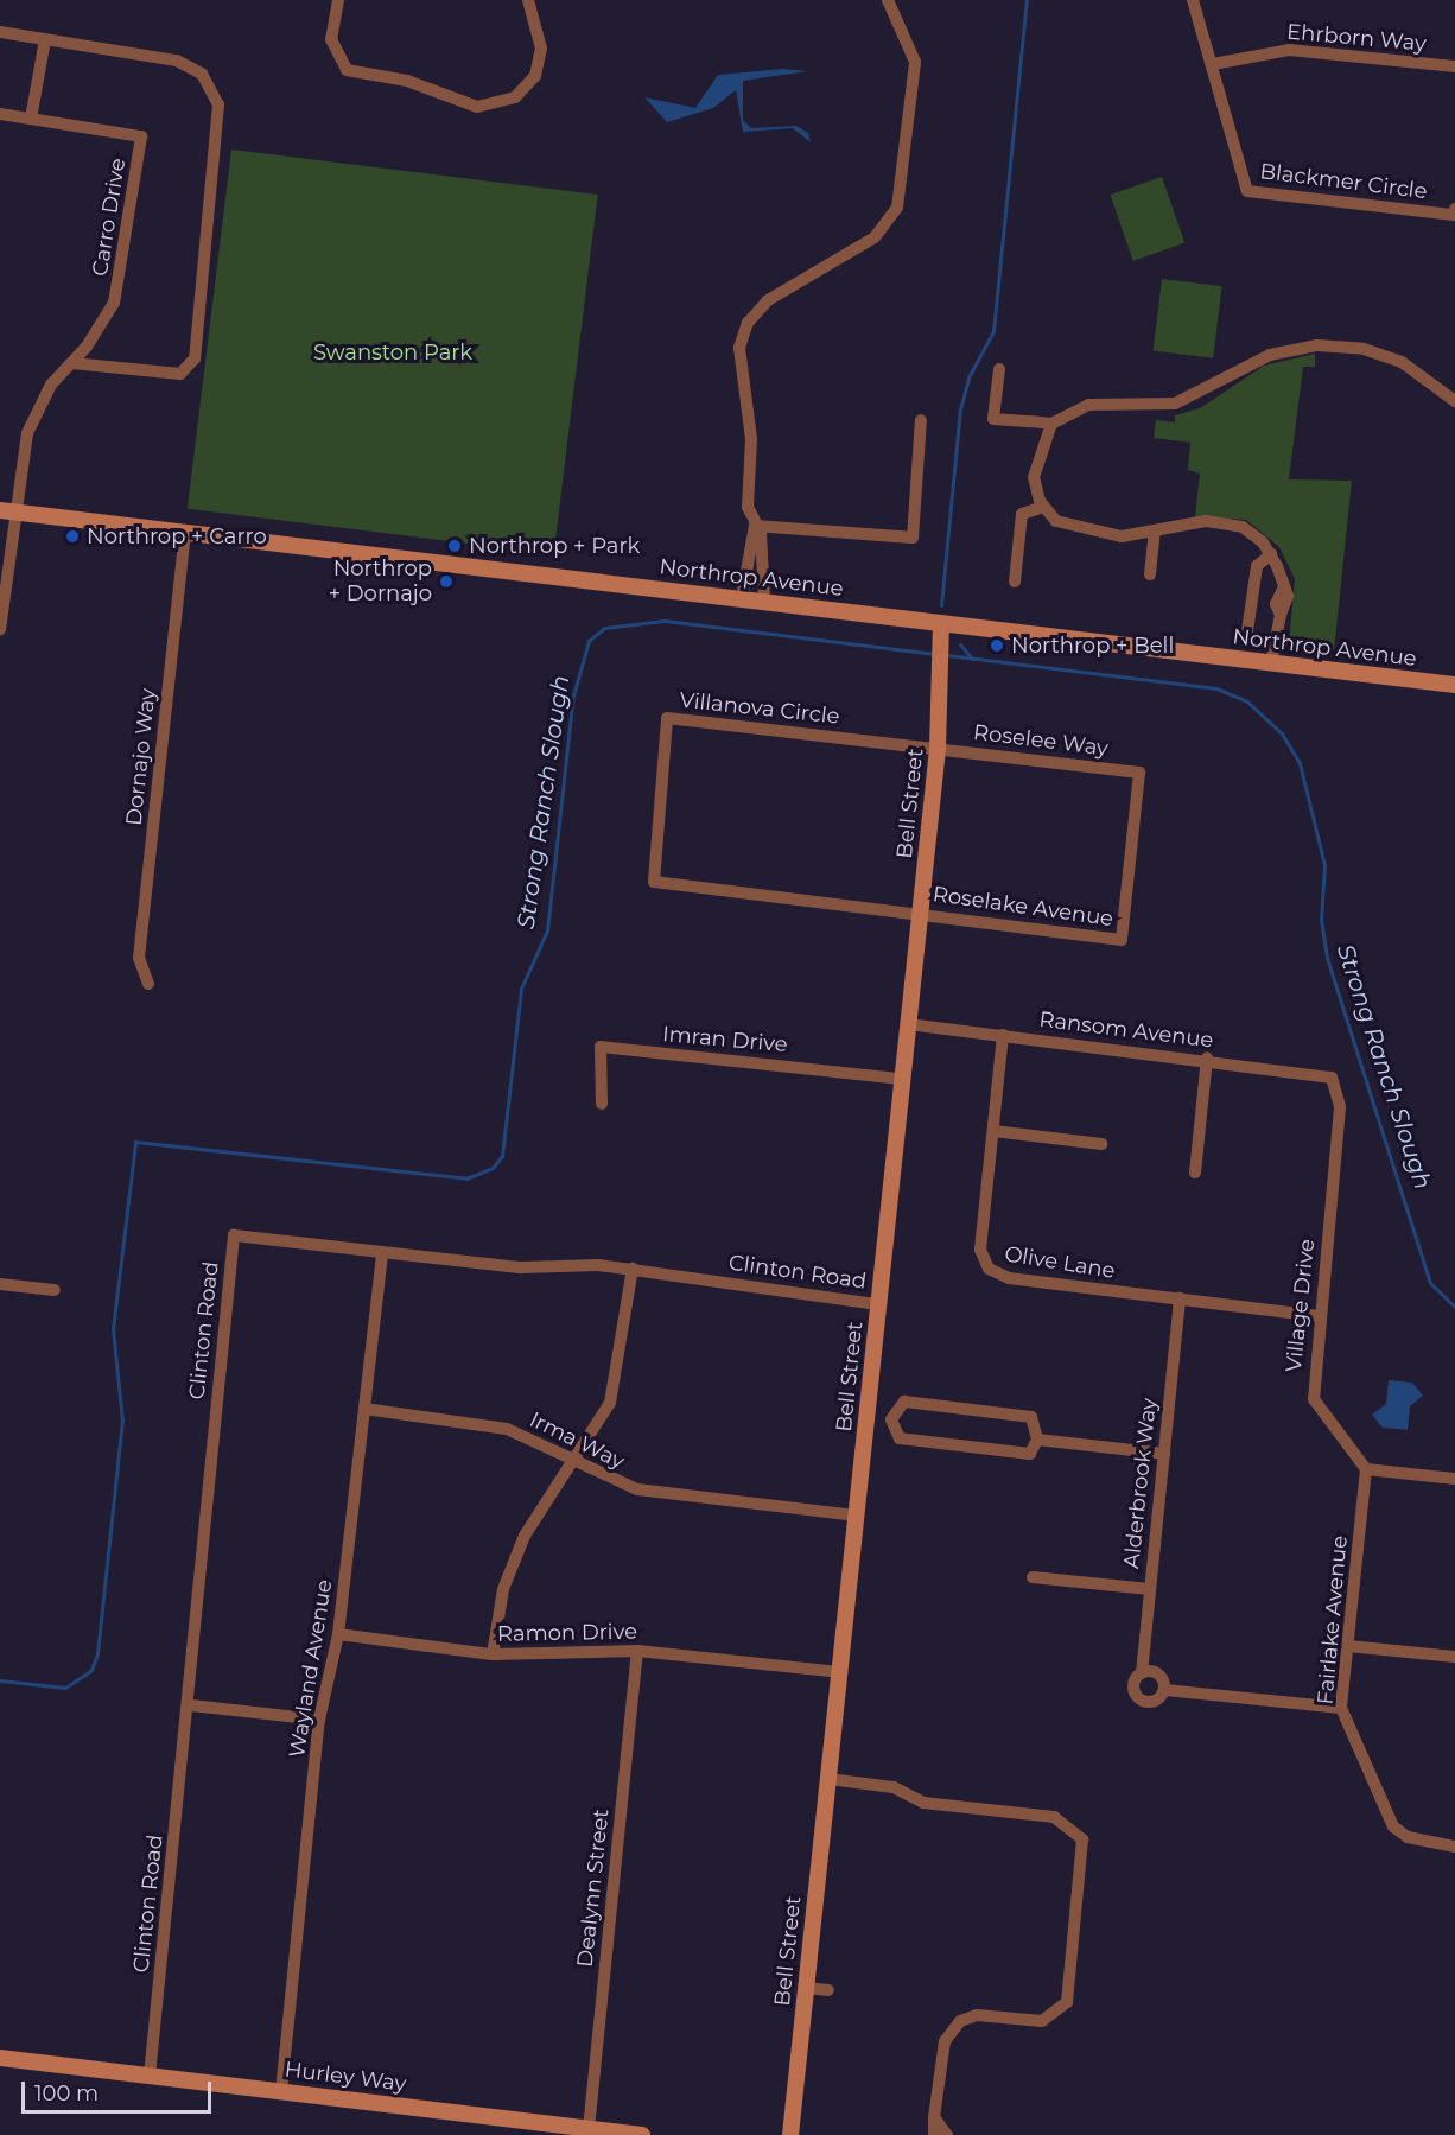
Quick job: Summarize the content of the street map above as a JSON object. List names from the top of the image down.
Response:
{
  "streets": {
    "street": [
      "Ehrborn Way",
      "Blackmer Circle",
      "Carro Drive",
      "Northrop Avenue",
      "Villanova Circle",
      "Roselee Way",
      "Dornajo Way",
      "Bell Street",
      "Roselake Avenue",
      "Ransom Avenue",
      "Imran Drive",
      "Olive Lane",
      "Clinton Road",
      "Village Drive",
      "Irma Way",
      "Alderbrook Way",
      "Fairlake Avenue",
      "Ramon Drive",
      "Wayland Avenue",
      "Dealynn Street",
      "Hurley Way"
    ]
  },
  "crossings": [
    ["Ehrborn Way", "Blackmer Circle"],
    ["Carro Drive", "Northrop Avenue"],
    ["Northrop Avenue", "Dornajo Way"],
    ["Northrop Avenue", "Bell Street"],
    ["Villanova Circle", "Roselee Way"],
    ["Villanova Circle", "Bell Street"],
    ["Villanova Circle", "Roselake Avenue"],
    ["Roselee Way", "Bell Street"],
    ["Roselee Way", "Roselake Avenue"],
    ["Bell Street", "Roselake Avenue"],
    ["Bell Street", "Ransom Avenue"],
    ["Bell Street", "Imran Drive"],
    ["Bell Street", "Clinton Road"],
    ["Bell Street", "Irma Way"],
    ["Bell Street", "Ramon Drive"],
    ["Ransom Avenue", "Olive Lane"],
    ["Ransom Avenue", "Village Drive"],
    ["Olive Lane", "Village Drive"],
    ["Olive Lane", "Alderbrook Way"],
    ["Clinton Road", "Wayland Avenue"],
    ["Clinton Road", "Hurley Way"],
    ["Village Drive", "Fairlake Avenue"],
    ["Irma Way", "Wayland Avenue"],
    ["Alderbrook Way", "Fairlake Avenue"],
    ["Ramon Drive", "Wayland Avenue"],
    ["Ramon Drive", "Dealynn Street"],
    ["Wayland Avenue", "Hurley Way"],
    ["Dealynn Street", "Hurley Way"]
  ],
  "water": ["Strong Ranch Slough"],
  "parks": ["Swanston Park"],
  "places": [
    "Northrop + Carro",
    "Northrop + Park",
    "Northrop + Dornajo",
    "Northrop + Bell"
  ],
  "scale_bar": "100 m"
}
